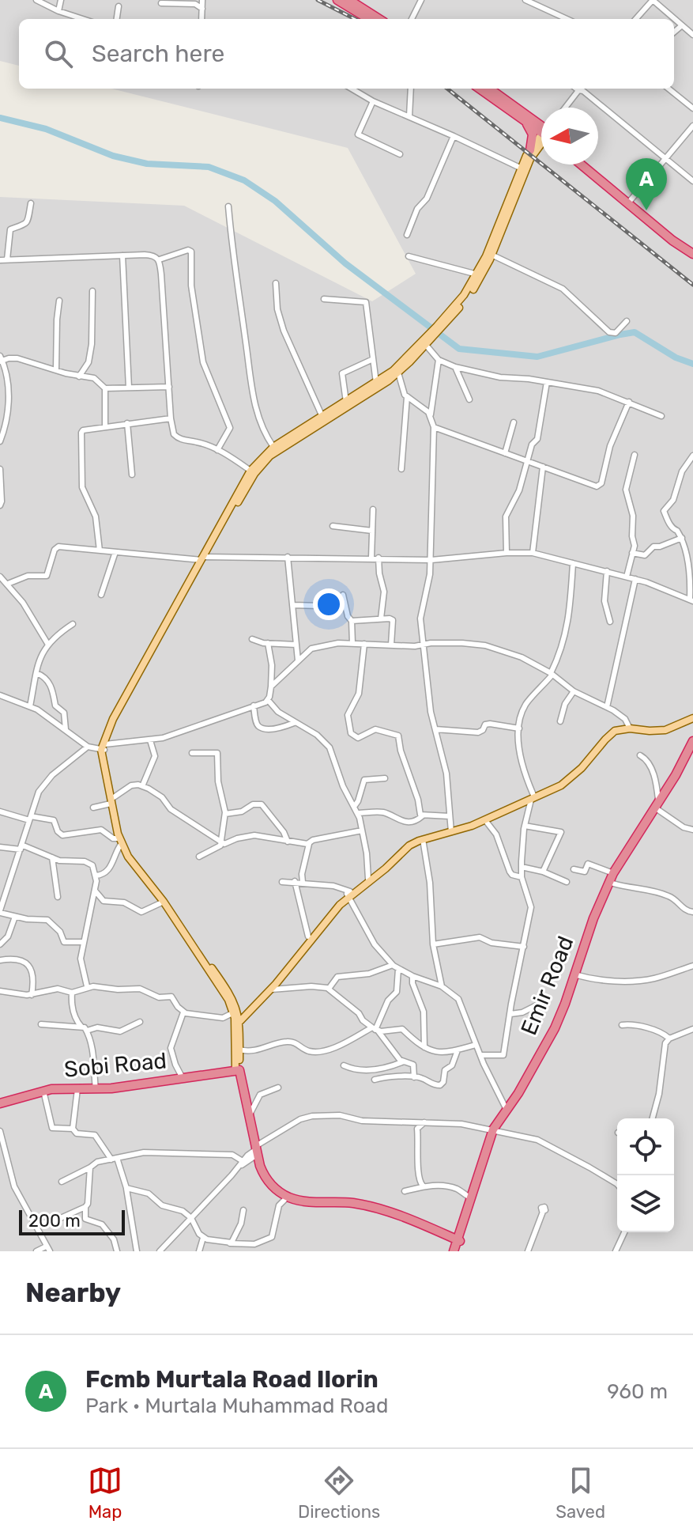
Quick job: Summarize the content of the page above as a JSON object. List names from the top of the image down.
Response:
{
  "streets": {
    "highway": ["Emir Road", "Sobi Road"]
  },
  "scale_bar": "200 m",
  "north": "left",
  "page": {
    "search": "Search here",
    "pins": "A",
    "scale": "200 m",
    "heading": "Nearby",
    "list": [
      {
        "mark": "A",
        "name": "Fcmb Murtala Road Ilorin",
        "note": "Park · Murtala Muhammad Road",
        "value": "960 m"
      }
    ],
    "nav": ["Map", "Directions", "Saved"]
  }
}
